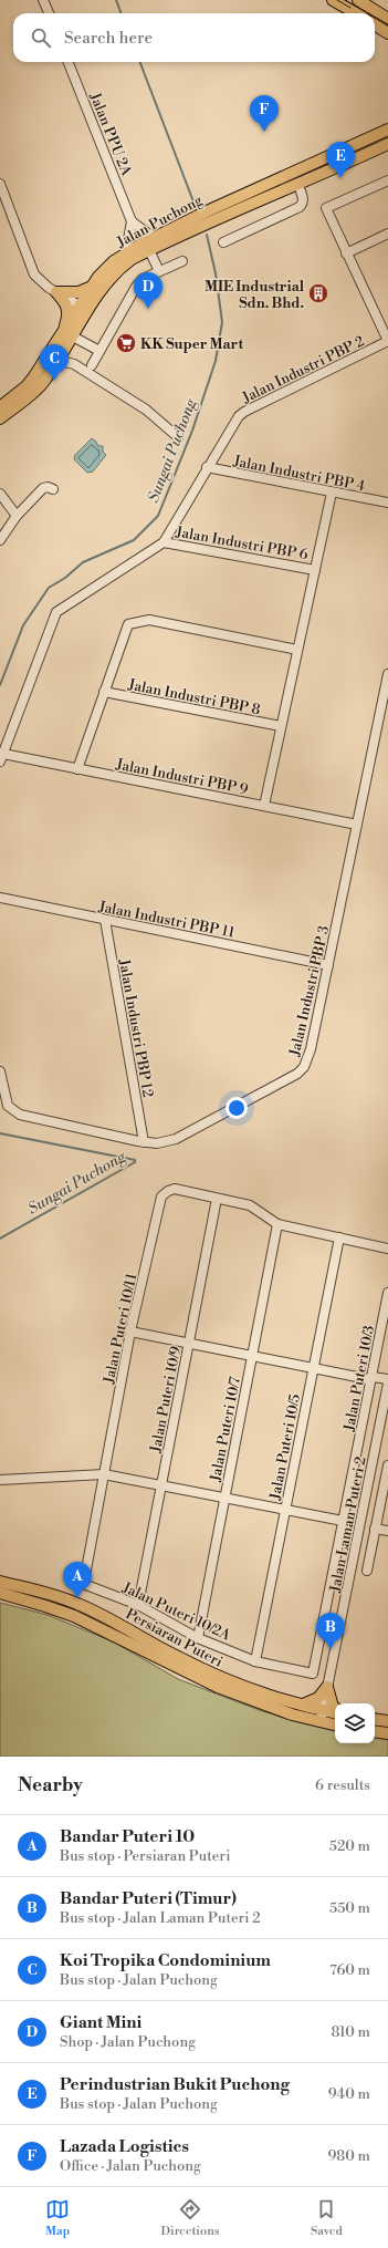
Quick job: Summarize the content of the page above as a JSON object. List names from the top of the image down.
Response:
{
  "streets": {
    "main road": ["Jalan Puchong", "Persiaran Puteri"],
    "street": [
      "Jalan PPU 2A",
      "Jalan Industri PBP 2",
      "Jalan Industri PBP 4",
      "Jalan Industri PBP 6",
      "Jalan Industri PBP 8",
      "Jalan Industri PBP 9",
      "Jalan Industri PBP 11",
      "Jalan Industri PBP 3",
      "Jalan Industri PBP 12",
      "Jalan Puteri 10/11",
      "Jalan Puteri 10/3",
      "Jalan Puteri 10/9",
      "Jalan Puteri 10/7",
      "Jalan Puteri 10/5",
      "Jalan Laman Puteri 2",
      "Jalan Puteri 10/2A"
    ]
  },
  "crossings": [
    ["Jalan Industri PBP 2", "Jalan Industri PBP 4"],
    ["Jalan Industri PBP 2", "Jalan Industri PBP 6"],
    ["Jalan Industri PBP 2", "Jalan Industri PBP 9"],
    ["Jalan Industri PBP 9", "Jalan Industri PBP 3"],
    ["Jalan Industri PBP 11", "Jalan Industri PBP 3"],
    ["Jalan Industri PBP 11", "Jalan Industri PBP 12"],
    ["Jalan Industri PBP 3", "Jalan Industri PBP 12"],
    ["Jalan Puteri 10/11", "Jalan Puteri 10/9"],
    ["Jalan Puteri 10/11", "Jalan Puteri 10/2A"],
    ["Jalan Puteri 10/3", "Jalan Puteri 10/2A"],
    ["Jalan Puteri 10/9", "Jalan Puteri 10/2A"],
    ["Jalan Puteri 10/7", "Jalan Puteri 10/2A"],
    ["Jalan Puteri 10/5", "Jalan Puteri 10/2A"],
    ["Jalan Laman Puteri 2", "Persiaran Puteri"]
  ],
  "water": ["Sungai Puchong"],
  "places": {
    "building": ["MIE Industrial Sdn. Bhd."],
    "supermarket": ["KK Super Mart"]
  },
  "page": {
    "search": "Search here",
    "pins": [
      "F",
      "E",
      "D",
      "C",
      "A",
      "B"
    ],
    "heading": ["Nearby", "6 results"],
    "list": [
      {
        "mark": "A",
        "name": "Bandar Puteri 10",
        "note": "Bus stop · Persiaran Puteri",
        "value": "520 m"
      },
      {
        "mark": "B",
        "name": "Bandar Puteri (Timur)",
        "note": "Bus stop · Jalan Laman Puteri 2",
        "value": "550 m"
      },
      {
        "mark": "C",
        "name": "Koi Tropika Condominium",
        "note": "Bus stop · Jalan Puchong",
        "value": "760 m"
      },
      {
        "mark": "D",
        "name": "Giant Mini",
        "note": "Shop · Jalan Puchong",
        "value": "810 m"
      },
      {
        "mark": "E",
        "name": "Perindustrian Bukit Puchong",
        "note": "Bus stop · Jalan Puchong",
        "value": "940 m"
      },
      {
        "mark": "F",
        "name": "Lazada Logistics",
        "note": "Office · Jalan Puchong",
        "value": "980 m"
      }
    ],
    "nav": ["Map", "Directions", "Saved"]
  }
}
